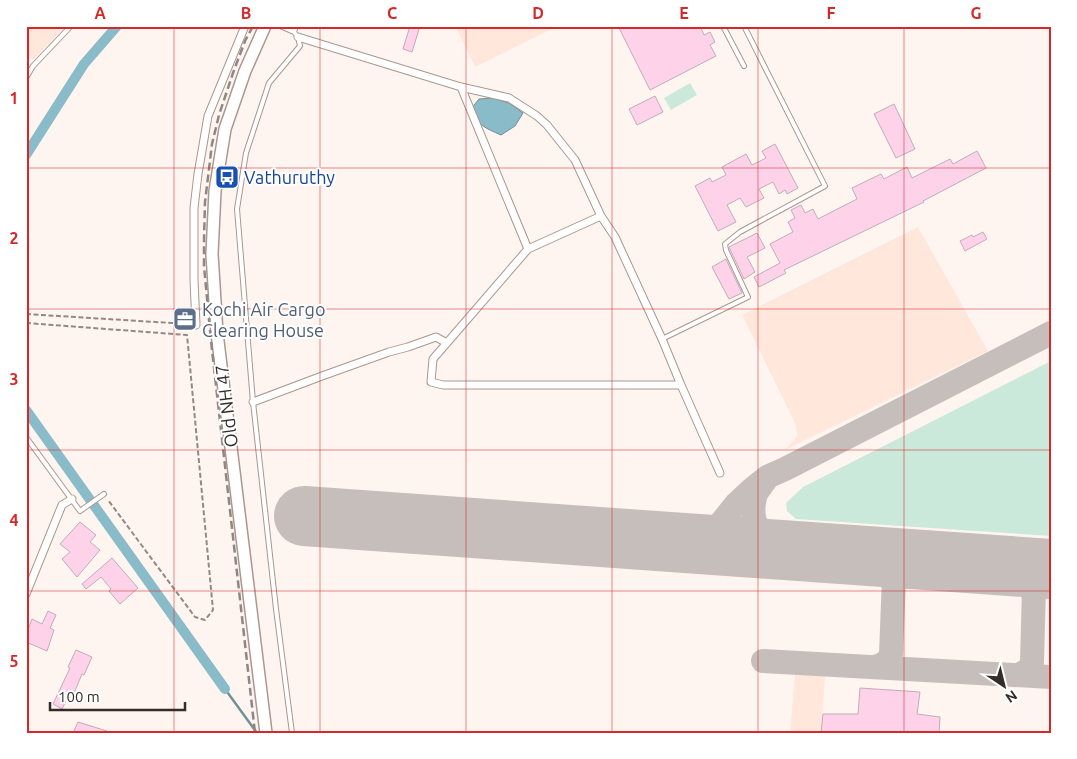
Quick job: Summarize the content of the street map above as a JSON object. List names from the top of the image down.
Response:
{
  "streets": {
    "main road": ["Old NH 47"]
  },
  "places": {
    "bus stop": ["Vathuruthy"],
    "office": ["Kochi Air Cargo Clearing House"]
  },
  "scale_bar": "100 m",
  "north": "bottom right",
  "grid": {
    "columns": [
      "A",
      "B",
      "C",
      "D",
      "E",
      "F",
      "G"
    ],
    "rows": [
      "1",
      "2",
      "3",
      "4",
      "5"
    ]
  }
}
